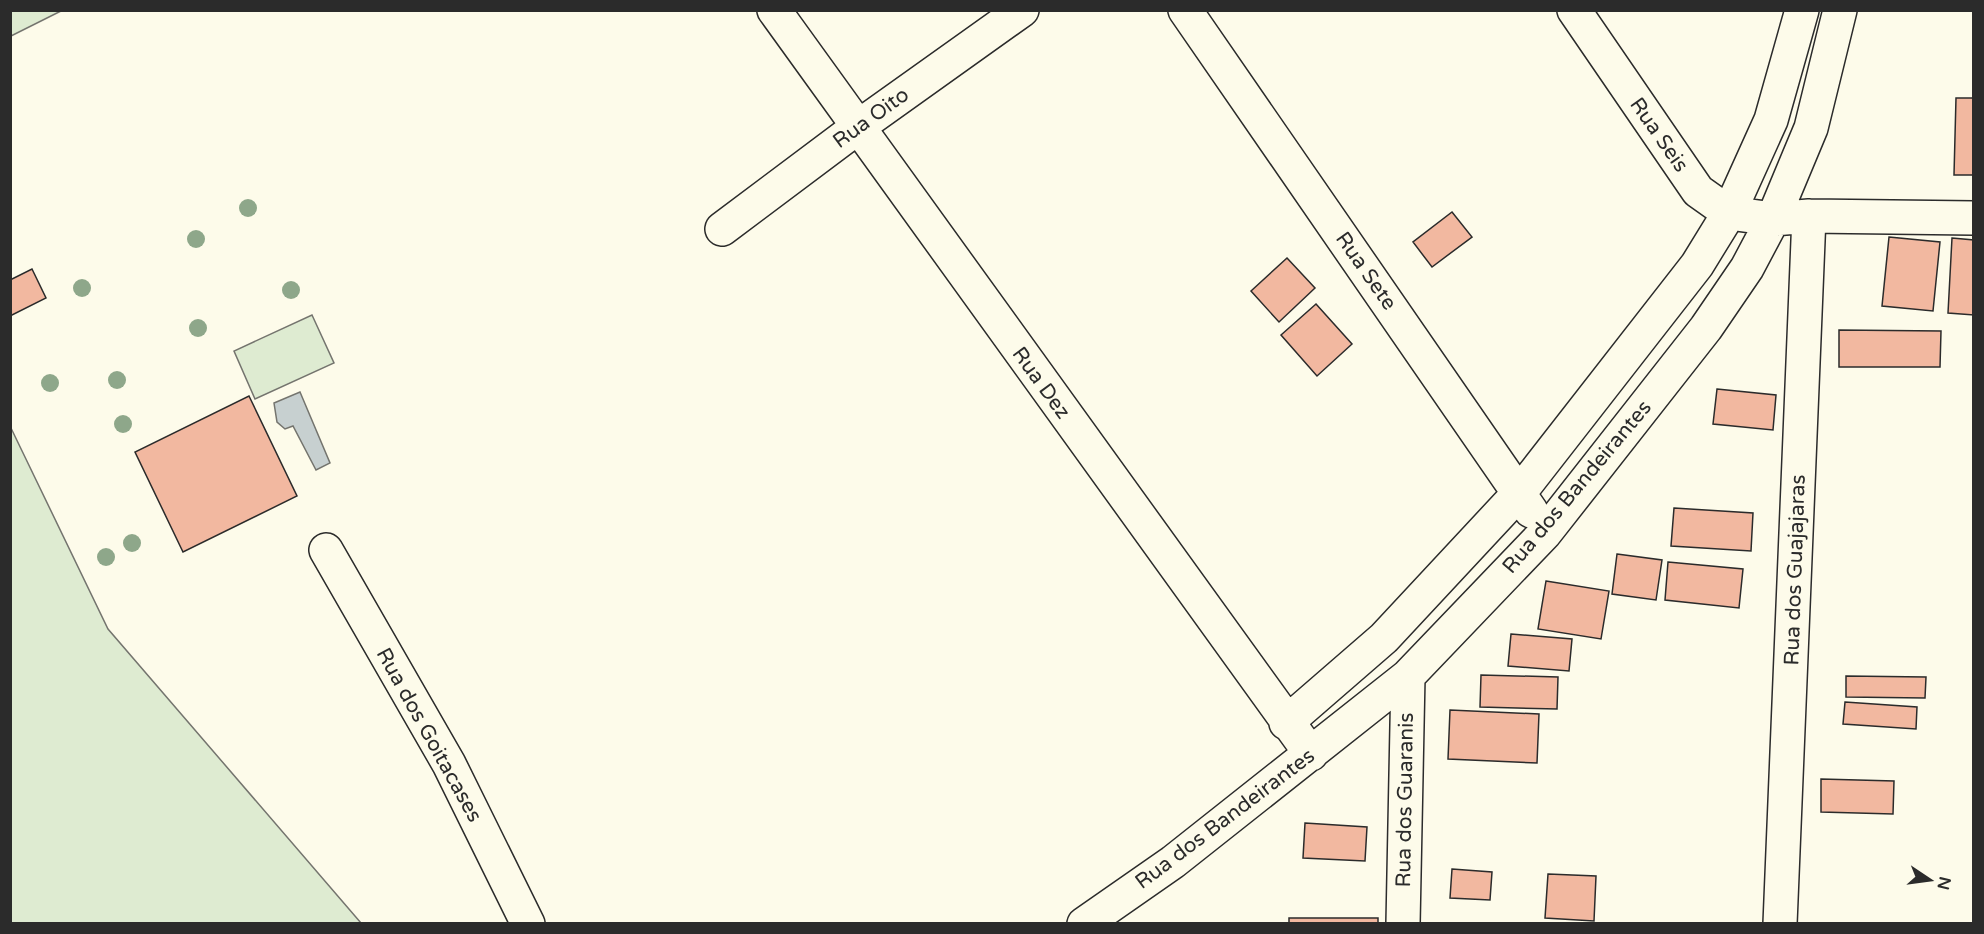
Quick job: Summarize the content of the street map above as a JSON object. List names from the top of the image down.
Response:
{
  "streets": {
    "street": [
      "Rua Oito",
      "Rua Seis",
      "Rua Sete",
      "Rua Dez",
      "Rua dos Bandeirantes",
      "Rua dos Guajajaras",
      "Rua dos Goitacases",
      "Rua dos Guaranis"
    ]
  },
  "crossings": [
    ["Rua Oito", "Rua Dez"],
    ["Rua Seis", "Rua dos Bandeirantes"],
    ["Rua Seis", "Rua dos Guajajaras"],
    ["Rua Sete", "Rua dos Bandeirantes"],
    ["Rua Dez", "Rua dos Bandeirantes"],
    ["Rua dos Bandeirantes", "Rua dos Guaranis"]
  ],
  "north": "right"
}
